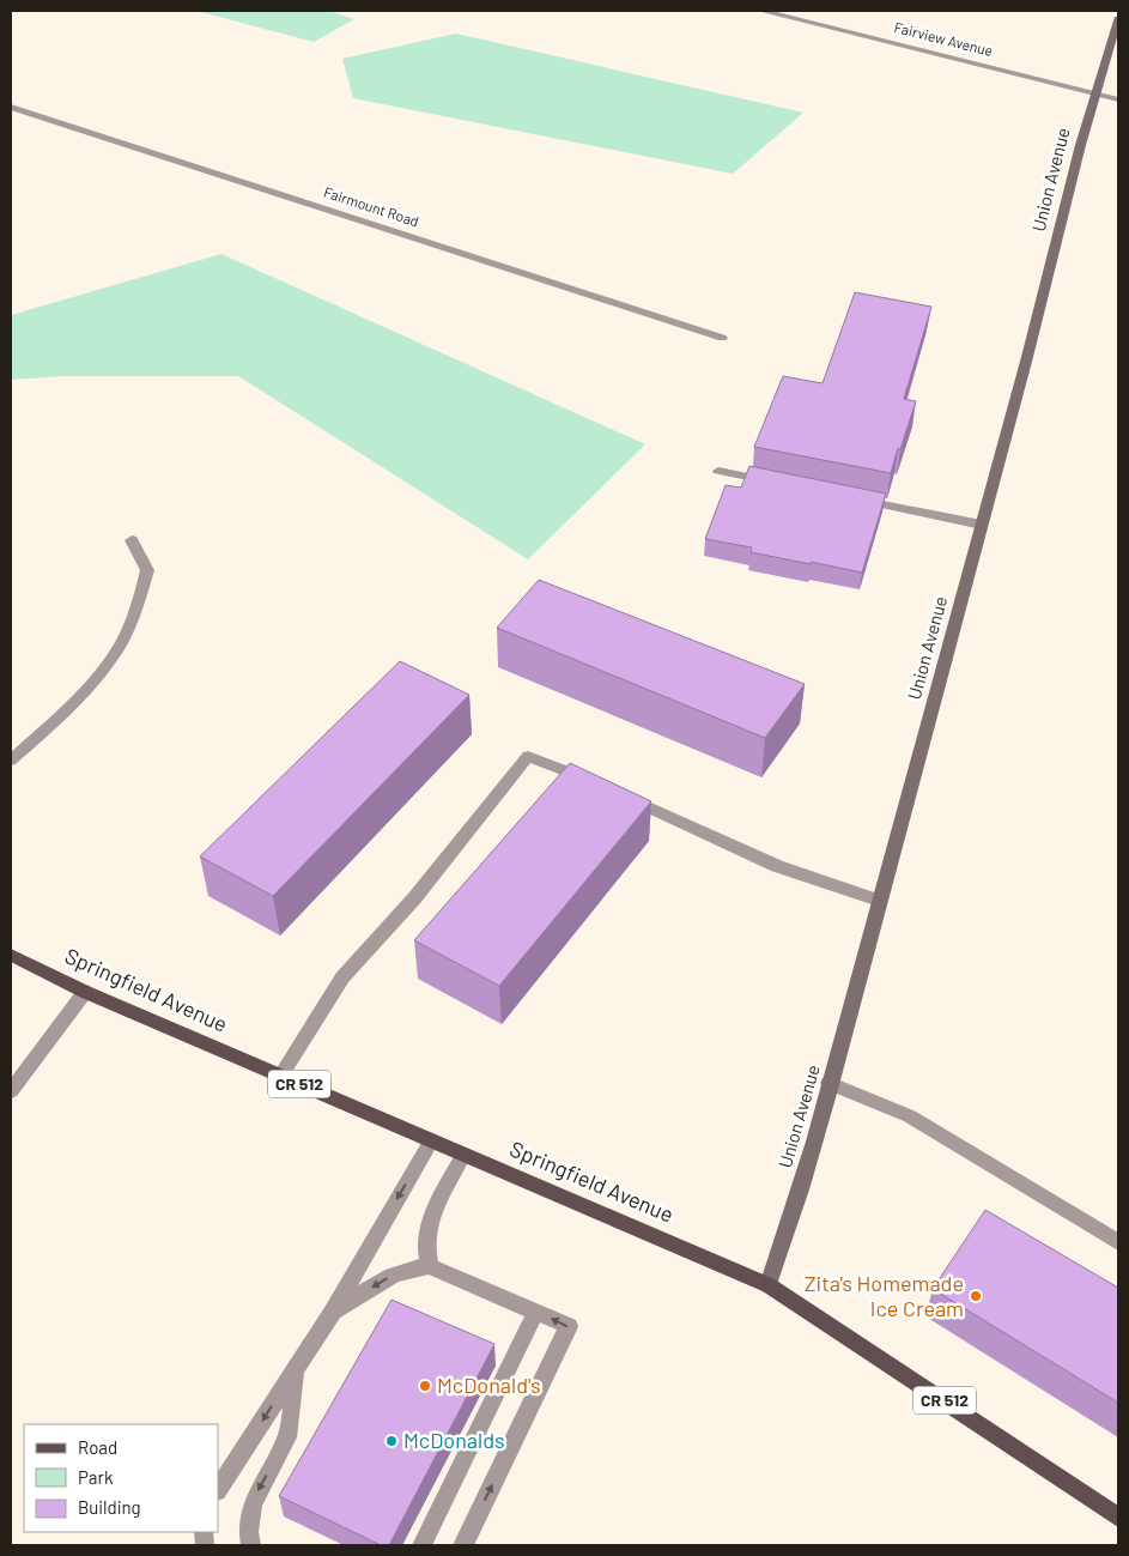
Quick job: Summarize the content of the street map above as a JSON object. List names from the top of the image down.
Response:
{
  "streets": {
    "main road": ["Union Avenue", "Springfield Avenue", "CR 512"],
    "street": ["Fairview Avenue", "Fairmount Road"]
  },
  "crossings": [
    ["Fairview Avenue", "Union Avenue"],
    ["Union Avenue", "Springfield Avenue"]
  ],
  "places": ["Zita's Homemade Ice Cream", "McDonald's", "McDonalds"],
  "legend": ["Road", "Park", "Building"]
}
